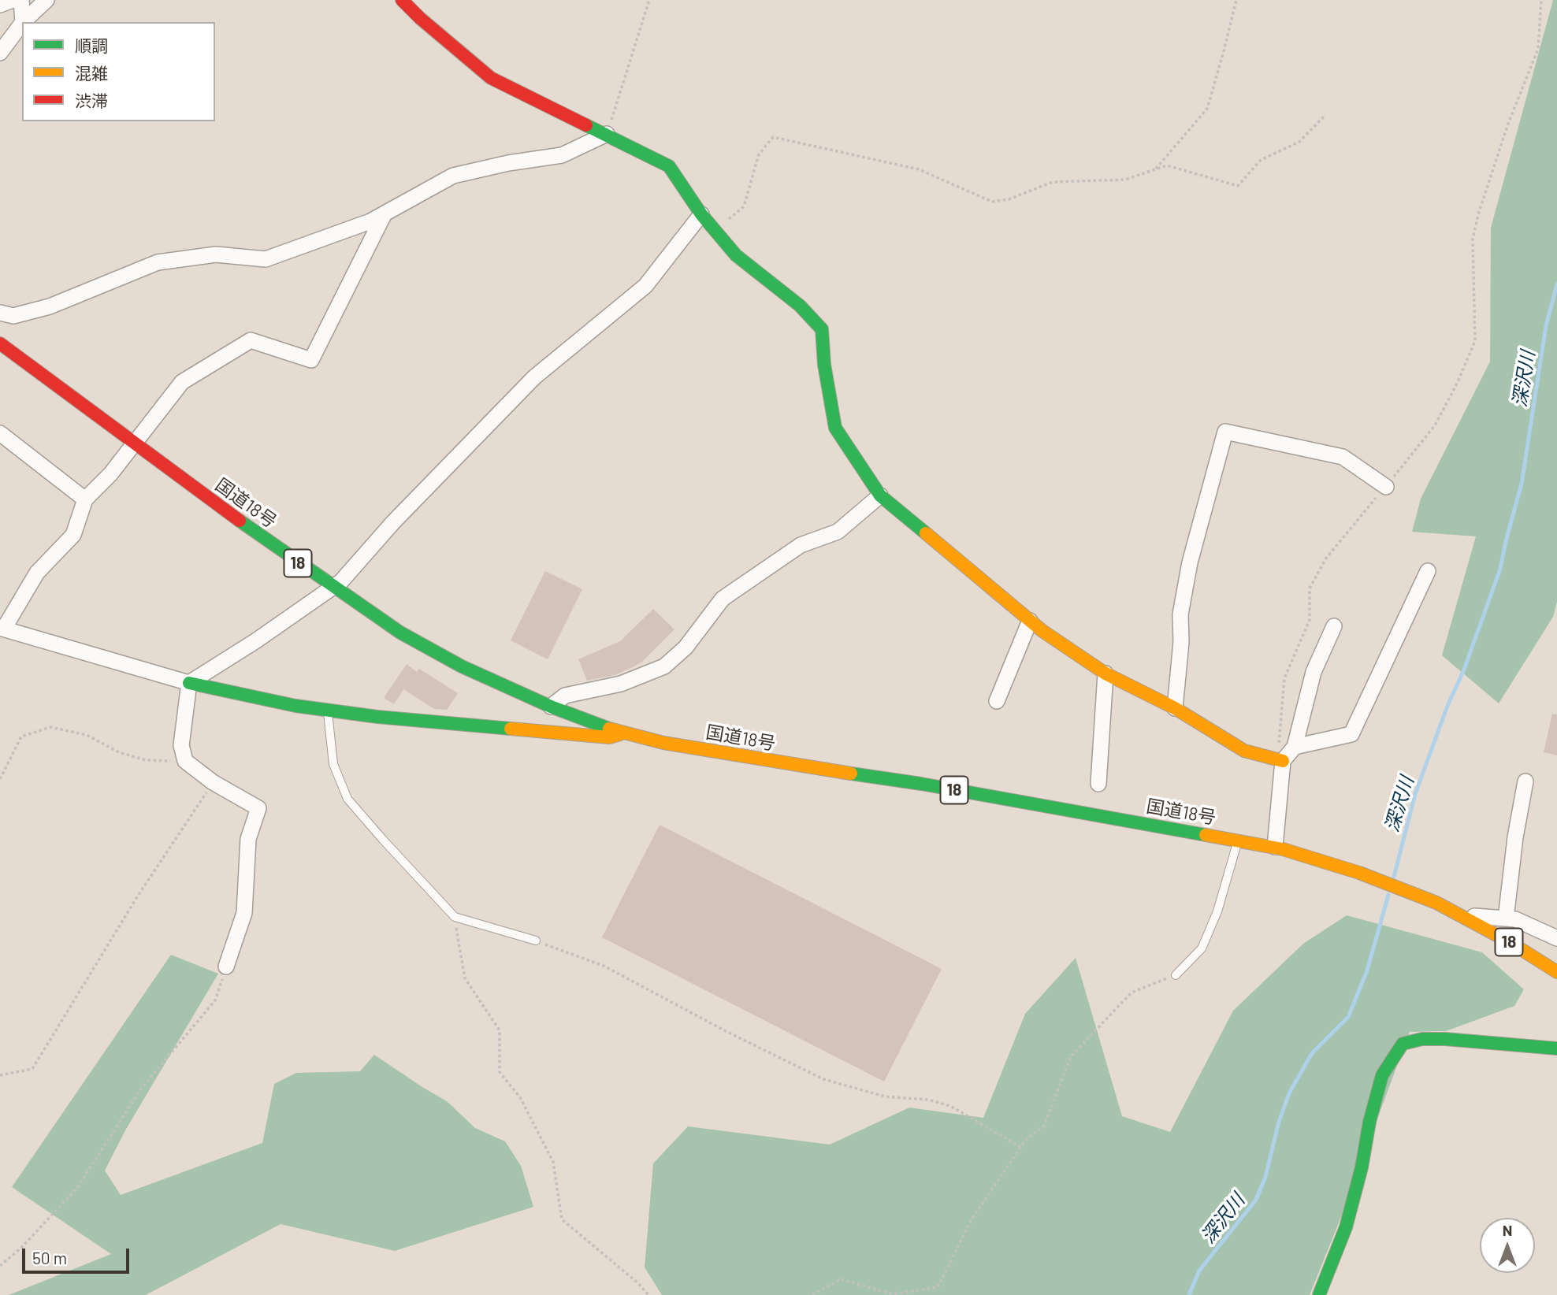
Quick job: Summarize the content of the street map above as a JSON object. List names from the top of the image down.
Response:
{
  "streets": {
    "main road": ["国道18号", "18"]
  },
  "water": ["深沢川"],
  "legend": ["順調", "混雑", "渋滞"],
  "scale_bar": "50 m",
  "north": "top"
}
